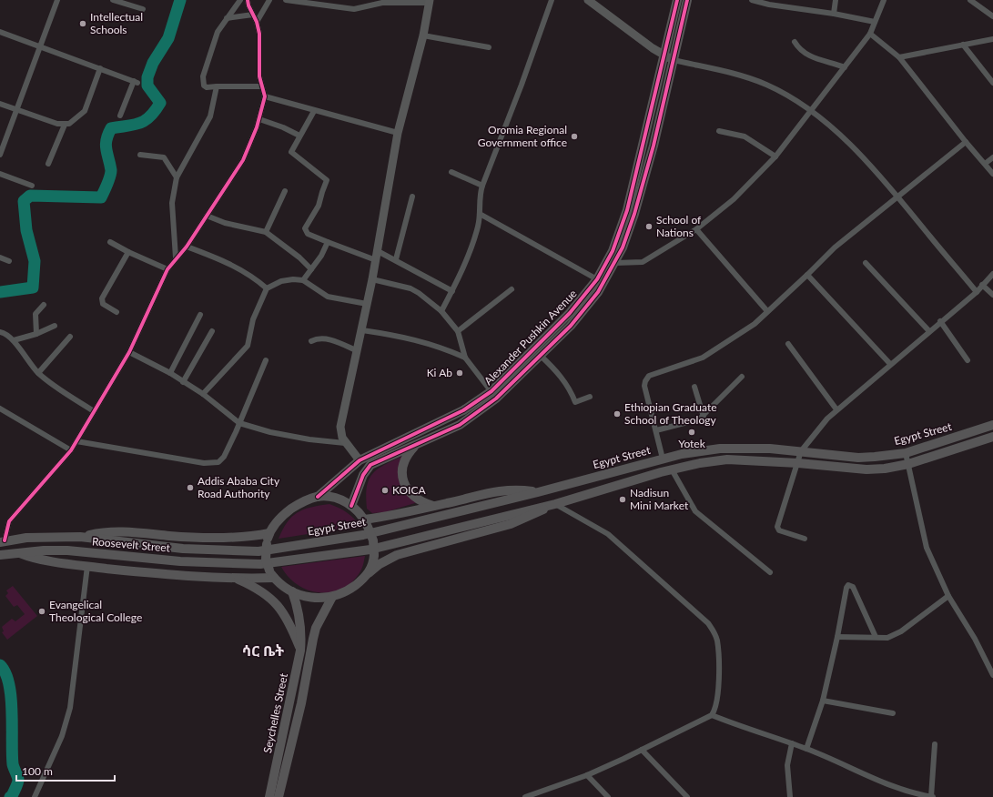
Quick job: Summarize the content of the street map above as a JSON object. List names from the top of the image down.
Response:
{
  "streets": {
    "main road": [
      "Alexander Pushkin Avenue",
      "Egypt Street",
      "Roosevelt Street",
      "Seychelles Street"
    ]
  },
  "crossings": [
    ["Alexander Pushkin Avenue", "Seychelles Street"],
    ["Egypt Street", "Roosevelt Street"]
  ],
  "districts": ["ሳር ቤት"],
  "places": [
    "Intellectual Schools",
    "Oromia Regional Government office",
    "School of Nations",
    "Ki Ab",
    "Ethiopian Graduate School of Theology",
    "Yotek",
    "Addis Ababa City Road Authority",
    "KOICA",
    "Nadisun Mini Market",
    "Evangelical Theological College"
  ],
  "scale_bar": "100 m"
}
